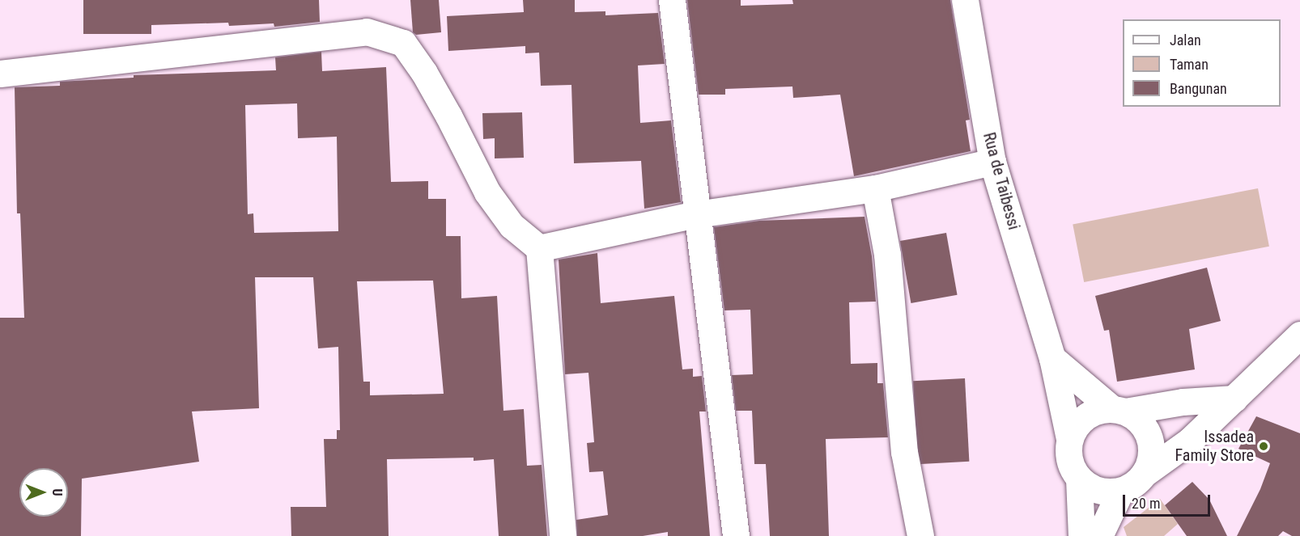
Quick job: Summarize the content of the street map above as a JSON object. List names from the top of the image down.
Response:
{
  "streets": {
    "street": ["Rua de Taibessi"]
  },
  "places": ["Issadea Family Store"],
  "legend": ["Jalan", "Taman", "Bangunan"],
  "scale_bar": "20 m",
  "north": "right"
}
